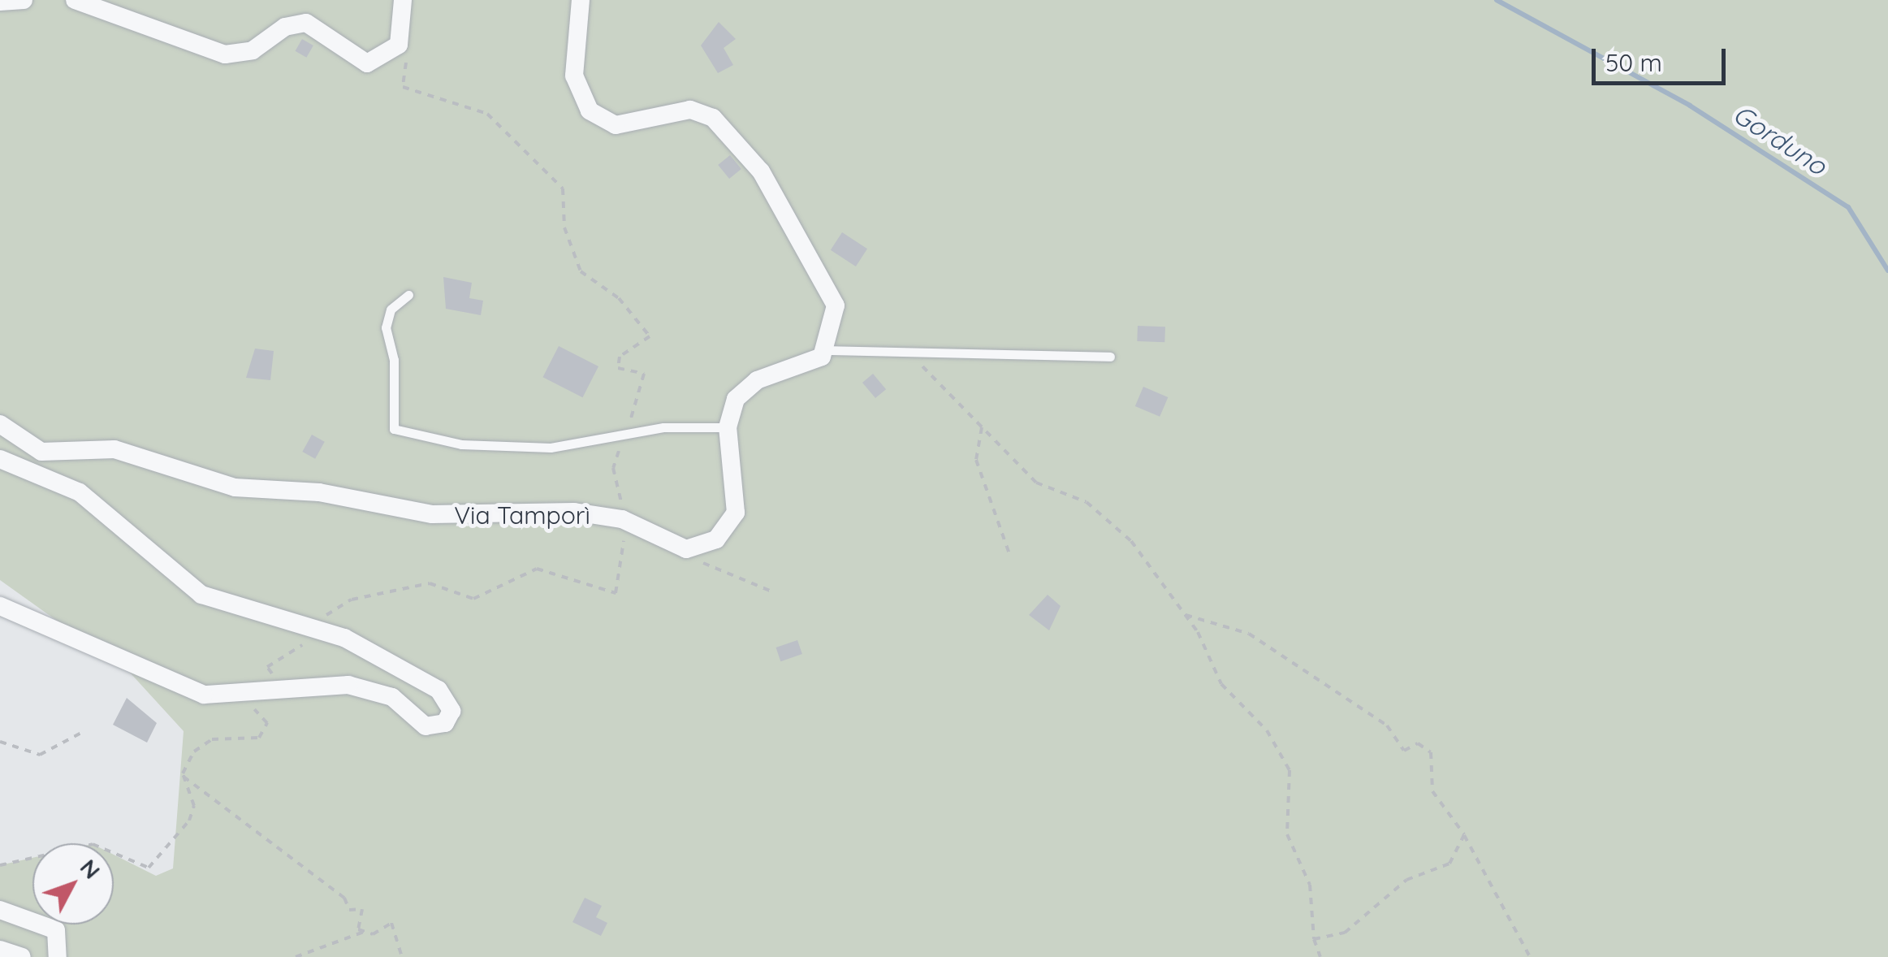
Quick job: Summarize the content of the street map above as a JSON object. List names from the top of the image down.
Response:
{
  "streets": {
    "street": ["Via Tamporì"]
  },
  "water": ["Gorduno"],
  "scale_bar": "50 m",
  "north": "top right"
}
